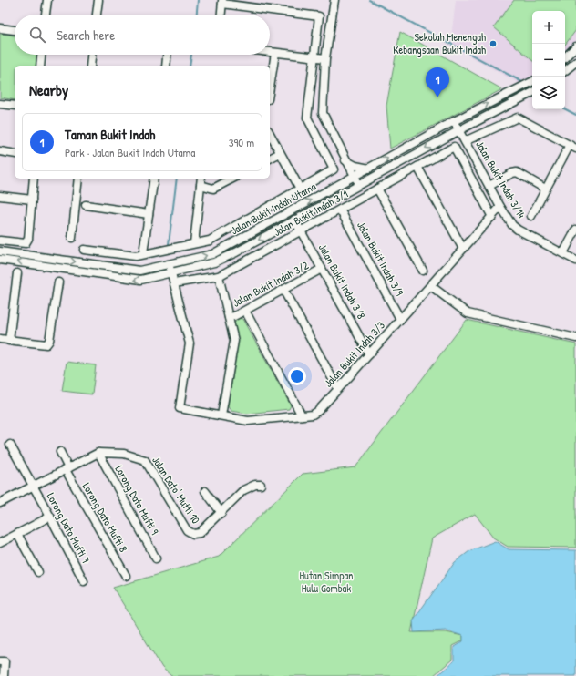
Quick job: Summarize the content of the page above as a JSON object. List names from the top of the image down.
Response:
{
  "streets": {
    "street": [
      "Jalan Bukit Indah 3/14",
      "Jalan Bukit Indah Utama",
      "Jalan Bukit Indah 3/1",
      "Jalan Bukit Indah 3/9",
      "Jalan Bukit Indah 3/8",
      "Jalan Bukit Indah 3/2",
      "Jalan Bukit Indah 3/3",
      "Jalan Dato' Mufti 10",
      "Lorong Dato Mufti 9",
      "Lorong Dato Mufti 8",
      "Lorong Dato Mufti 7"
    ]
  },
  "crossings": [
    ["Jalan Bukit Indah 3/14", "Jalan Bukit Indah Utama"],
    ["Jalan Bukit Indah 3/14", "Jalan Bukit Indah 3/3"],
    ["Jalan Bukit Indah Utama", "Jalan Bukit Indah 3/8"],
    ["Jalan Bukit Indah 3/1", "Jalan Bukit Indah 3/9"],
    ["Jalan Bukit Indah 3/1", "Jalan Bukit Indah 3/8"],
    ["Jalan Bukit Indah 3/1", "Jalan Bukit Indah 3/3"],
    ["Jalan Bukit Indah 3/9", "Jalan Bukit Indah 3/3"],
    ["Jalan Bukit Indah 3/8", "Jalan Bukit Indah 3/2"],
    ["Jalan Bukit Indah 3/8", "Jalan Bukit Indah 3/3"],
    ["Jalan Dato' Mufti 10", "Lorong Dato Mufti 9"],
    ["Jalan Dato' Mufti 10", "Lorong Dato Mufti 8"],
    ["Jalan Dato' Mufti 10", "Lorong Dato Mufti 7"]
  ],
  "parks": ["Hutan Simpan Hulu Gombak"],
  "places": ["Sekolah Menengah Kebangsaan Bukit Indah"],
  "page": {
    "map_buttons": ["+", "−"],
    "search": "Search here",
    "heading": "Nearby",
    "pins": "1",
    "list": [
      {
        "mark": "1",
        "name": "Taman Bukit Indah",
        "note": "Park · Jalan Bukit Indah Utama",
        "value": "390 m"
      }
    ]
  }
}
